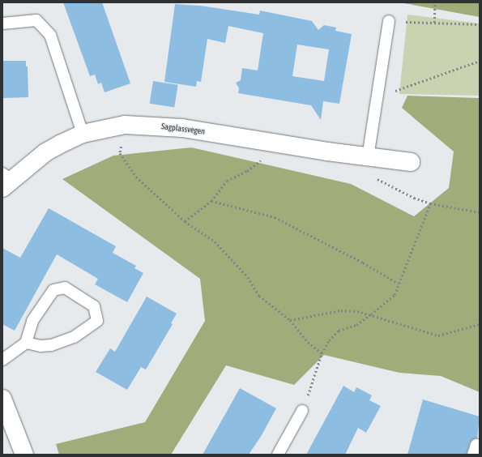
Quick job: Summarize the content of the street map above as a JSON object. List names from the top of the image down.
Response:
{
  "streets": {
    "street": ["Sagplassvegen"]
  }
}
